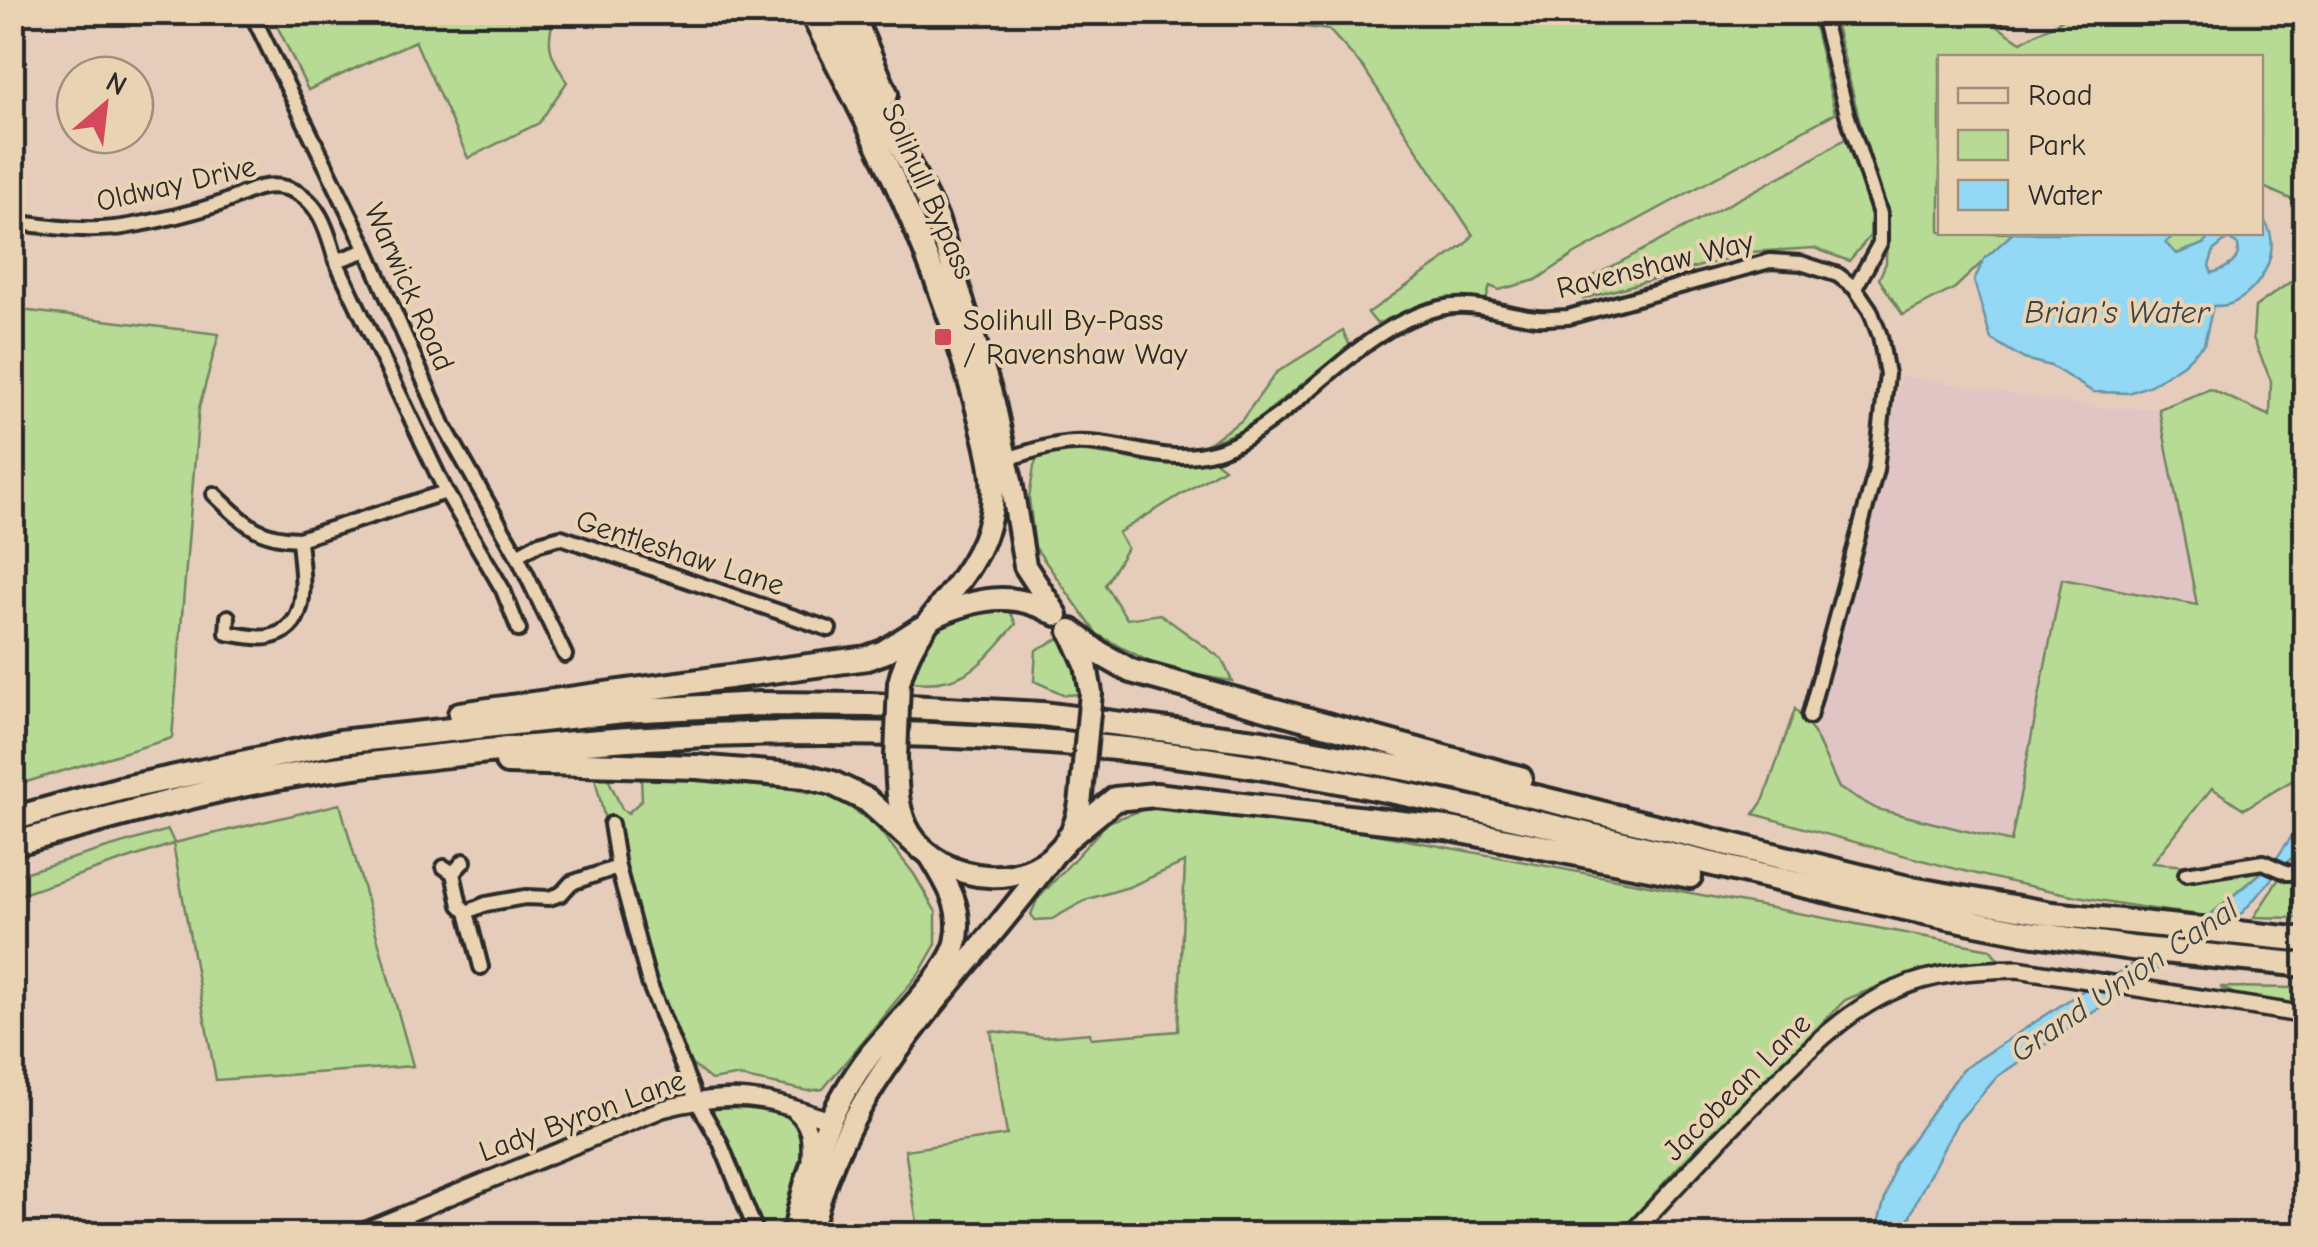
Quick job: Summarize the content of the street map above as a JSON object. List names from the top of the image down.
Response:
{
  "streets": {
    "main road": ["Solihull Bypass"],
    "street": [
      "Oldway Drive",
      "Ravenshaw Way",
      "Warwick Road",
      "Gentleshaw Lane",
      "Jacobean Lane",
      "Lady Byron Lane"
    ]
  },
  "crossings": [
    ["Oldway Drive", "Warwick Road"],
    ["Solihull Bypass", "Ravenshaw Way"],
    ["Warwick Road", "Gentleshaw Lane"]
  ],
  "water": ["Brian's Water", "Grand Union Canal"],
  "places": {
    "transit": ["Solihull By-Pass / Ravenshaw Way"]
  },
  "legend": ["Road", "Park", "Water"],
  "north": "top right"
}
